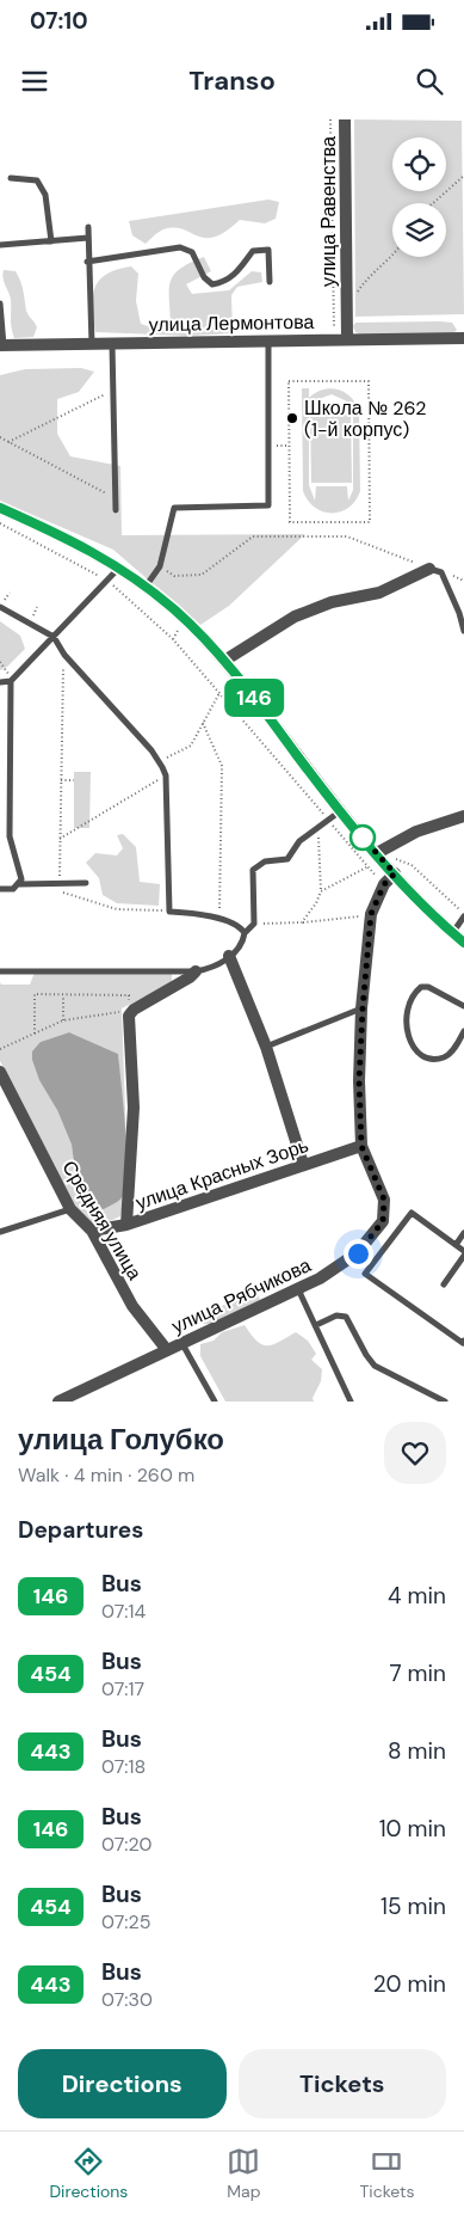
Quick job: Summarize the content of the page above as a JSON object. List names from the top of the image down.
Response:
{
  "streets": {
    "street": [
      "улица Равенства",
      "улица Лермонтова",
      "улица Красных Зорь",
      "Средняя улица",
      "улица Рябчикова"
    ]
  },
  "crossings": [
    ["улица Равенства", "улица Лермонтова"],
    ["улица Красных Зорь", "Средняя улица"],
    ["улица Красных Зорь", "улица Рябчикова"],
    ["Средняя улица", "улица Рябчикова"]
  ],
  "places": ["Школа № 262 (1-й корпус)"],
  "lines": ["bus line 146"],
  "page": {
    "status": "07:10",
    "header": "Transo",
    "on_map": "146",
    "heading": [
      ["улица Голубко", "Walk · 4 min · 260 m"],
      "Departures"
    ],
    "list": [
      {
        "mark": "146",
        "name": "Bus",
        "note": "07:14",
        "value": "4 min"
      },
      {
        "mark": "454",
        "name": "Bus",
        "note": "07:17",
        "value": "7 min"
      },
      {
        "mark": "443",
        "name": "Bus",
        "note": "07:18",
        "value": "8 min"
      },
      {
        "mark": "146",
        "name": "Bus",
        "note": "07:20",
        "value": "10 min"
      },
      {
        "mark": "454",
        "name": "Bus",
        "note": "07:25",
        "value": "15 min"
      },
      {
        "mark": "443",
        "name": "Bus",
        "note": "07:30",
        "value": "20 min"
      }
    ],
    "buttons": ["Directions", "Tickets"],
    "tabs": ["Directions", "Map", "Tickets"]
  }
}
